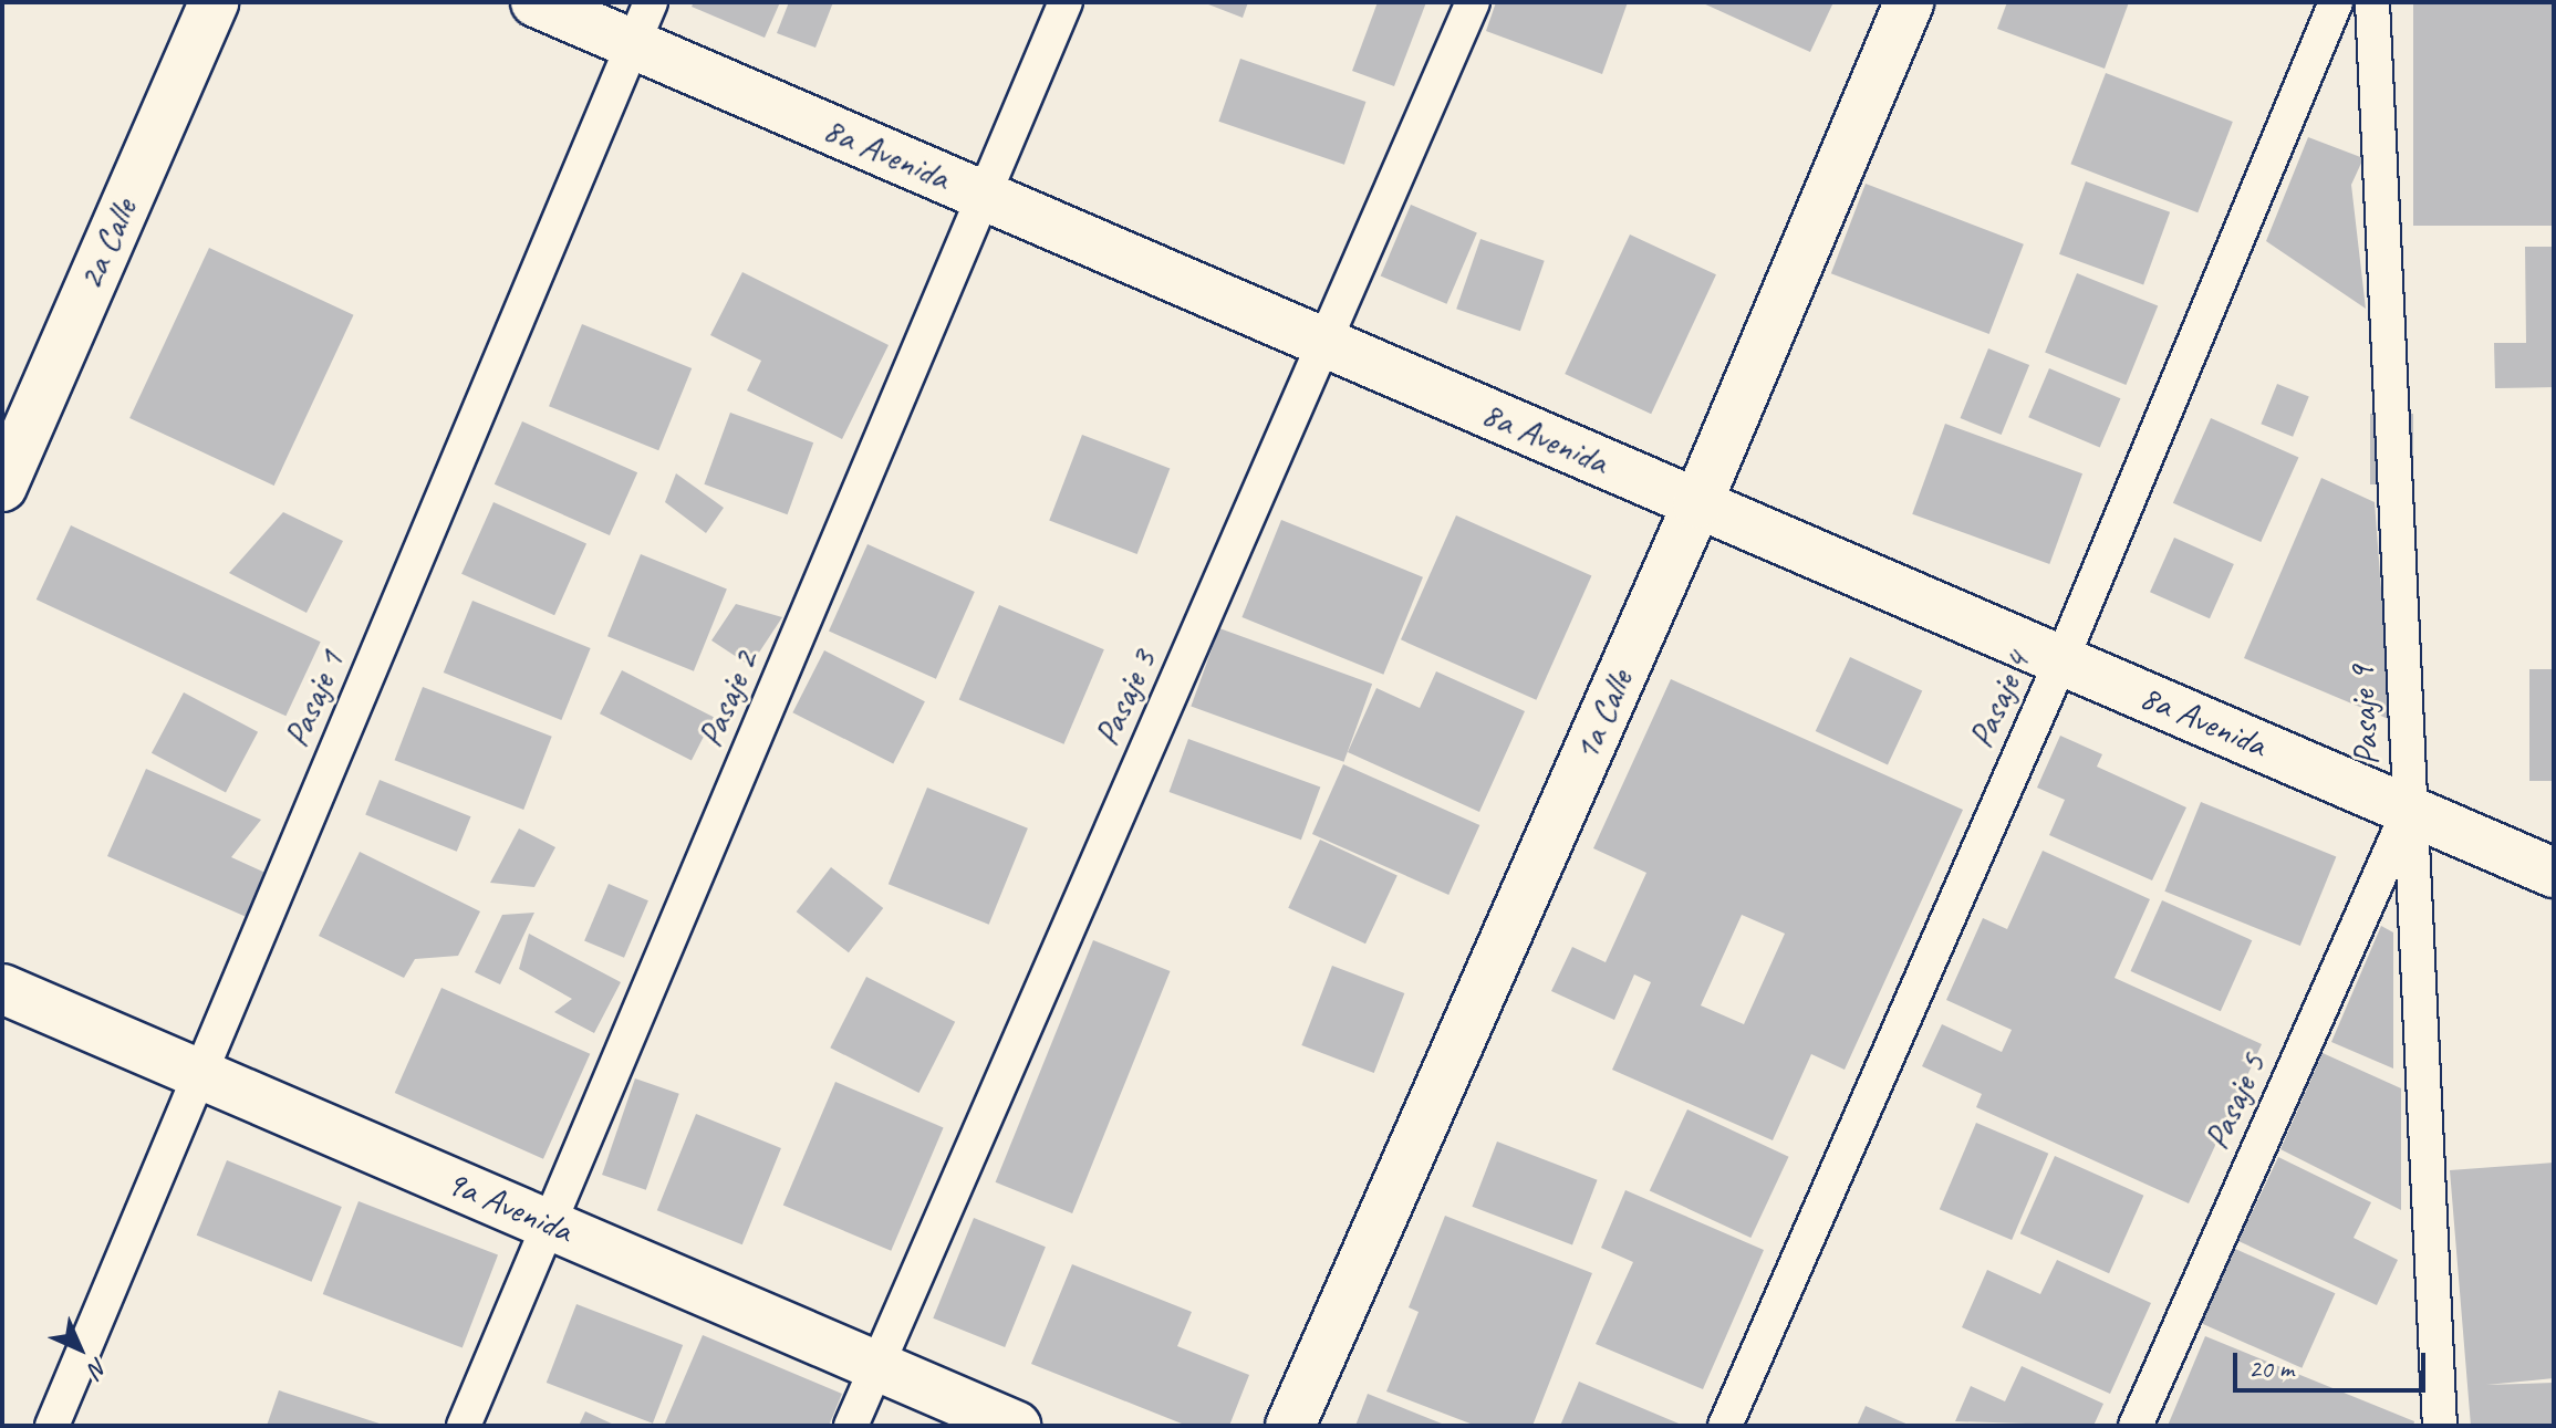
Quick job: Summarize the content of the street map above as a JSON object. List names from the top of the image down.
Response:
{
  "streets": {
    "street": [
      "8a Avenida",
      "2a Calle",
      "1a Calle",
      "9a Avenida"
    ],
    "lane": [
      "Pasaje 3",
      "Pasaje 1",
      "Pasaje 2",
      "Pasaje 4",
      "Pasaje 9",
      "Pasaje 5"
    ]
  },
  "crossings": [
    ["8a Avenida", "Pasaje 3"],
    ["8a Avenida", "Pasaje 1"],
    ["8a Avenida", "Pasaje 2"],
    ["8a Avenida", "Pasaje 4"],
    ["8a Avenida", "1a Calle"],
    ["8a Avenida", "Pasaje 9"],
    ["8a Avenida", "Pasaje 5"],
    ["Pasaje 3", "9a Avenida"],
    ["Pasaje 1", "9a Avenida"],
    ["Pasaje 2", "9a Avenida"],
    ["Pasaje 9", "Pasaje 5"]
  ],
  "scale_bar": "20 m",
  "north": "bottom right"
}
